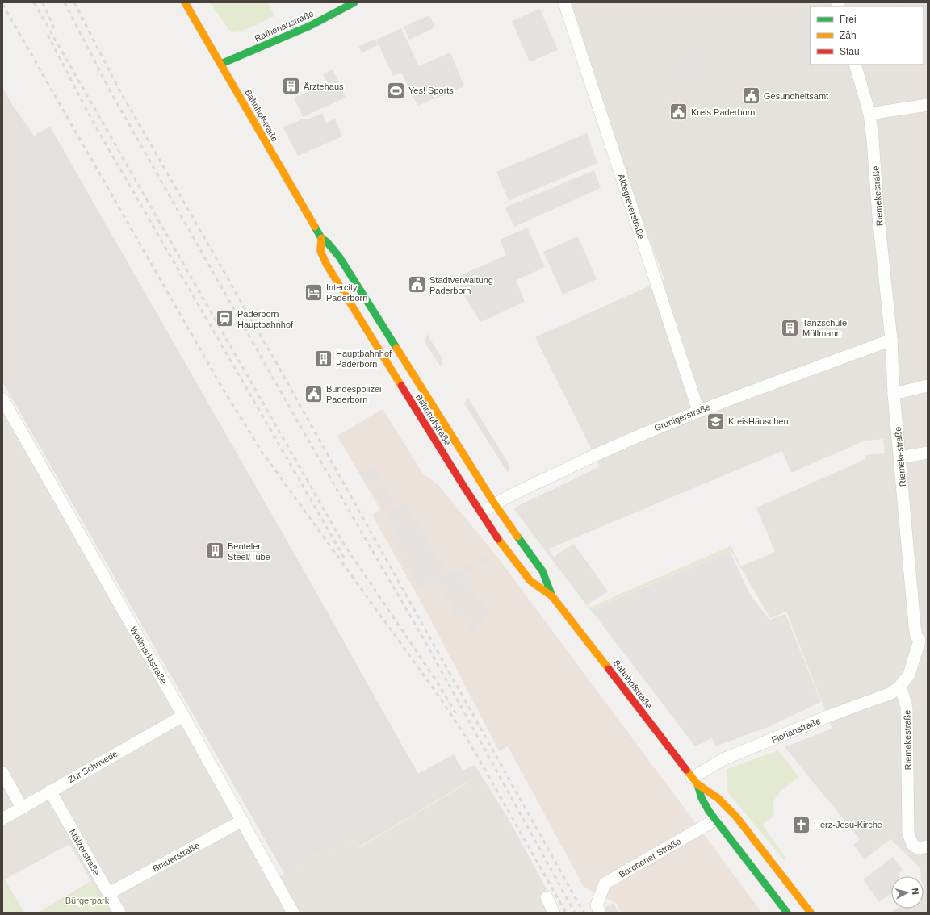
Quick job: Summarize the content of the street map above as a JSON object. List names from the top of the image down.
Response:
{
  "streets": {
    "main road": ["Rathenaustraße", "Bahnhofstraße"],
    "street": [
      "Riemekestraße",
      "Aldegreverstraße",
      "Grunigerstraße",
      "Wollmarktstraße",
      "Florianstraße",
      "Zur Schmiede",
      "Mälzerstraße",
      "Brauerstraße",
      "Borchener Straße"
    ]
  },
  "crossings": [
    ["Rathenaustraße", "Bahnhofstraße"],
    ["Bahnhofstraße", "Grunigerstraße"],
    ["Bahnhofstraße", "Florianstraße"],
    ["Bahnhofstraße", "Borchener Straße"],
    ["Riemekestraße", "Grunigerstraße"],
    ["Riemekestraße", "Florianstraße"],
    ["Aldegreverstraße", "Grunigerstraße"],
    ["Wollmarktstraße", "Zur Schmiede"],
    ["Wollmarktstraße", "Brauerstraße"],
    ["Zur Schmiede", "Mälzerstraße"],
    ["Mälzerstraße", "Brauerstraße"]
  ],
  "parks": ["Bürgerpark"],
  "places": {
    "building": [
      "Ärztehaus",
      "Tanzschule Möllmann",
      "Hauptbahnhof Paderborn",
      "Benteler Steel/Tube"
    ],
    "sports": ["Yes! Sports"],
    "public building": [
      "Gesundheitsamt",
      "Kreis Paderborn",
      "Stadtverwaltung Paderborn",
      "Bundespolizei Paderborn"
    ],
    "hotel": ["Intercity Paderborn"],
    "station": ["Paderborn Hauptbahnhof"],
    "school or university": ["KreisHäuschen"],
    "church": ["Herz-Jesu-Kirche"]
  },
  "legend": ["Frei", "Zäh", "Stau"],
  "north": "right"
}
